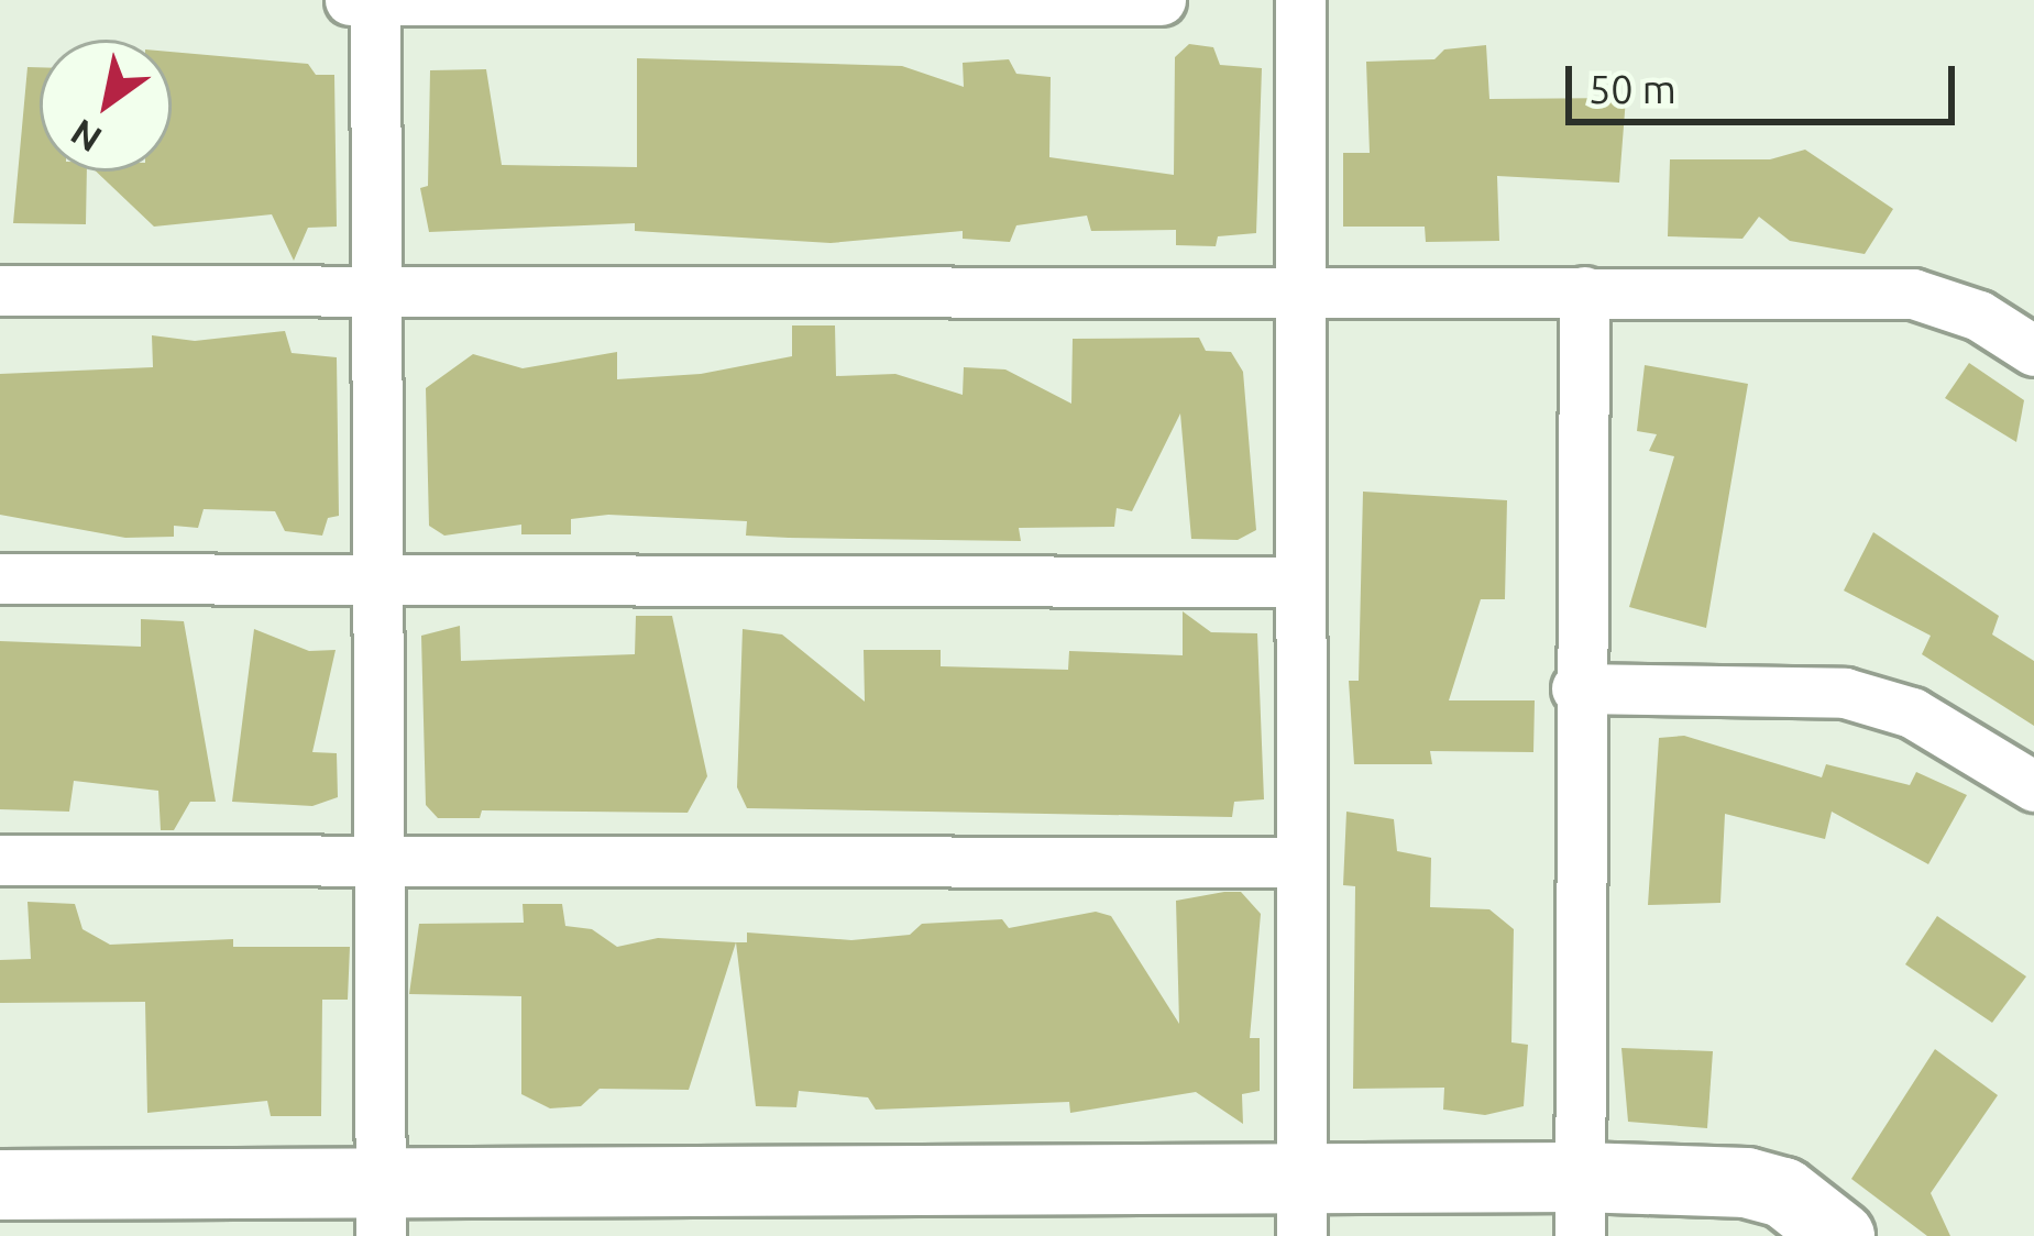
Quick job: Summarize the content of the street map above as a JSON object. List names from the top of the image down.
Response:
{
  "scale_bar": "50 m",
  "north": "bottom left"
}
